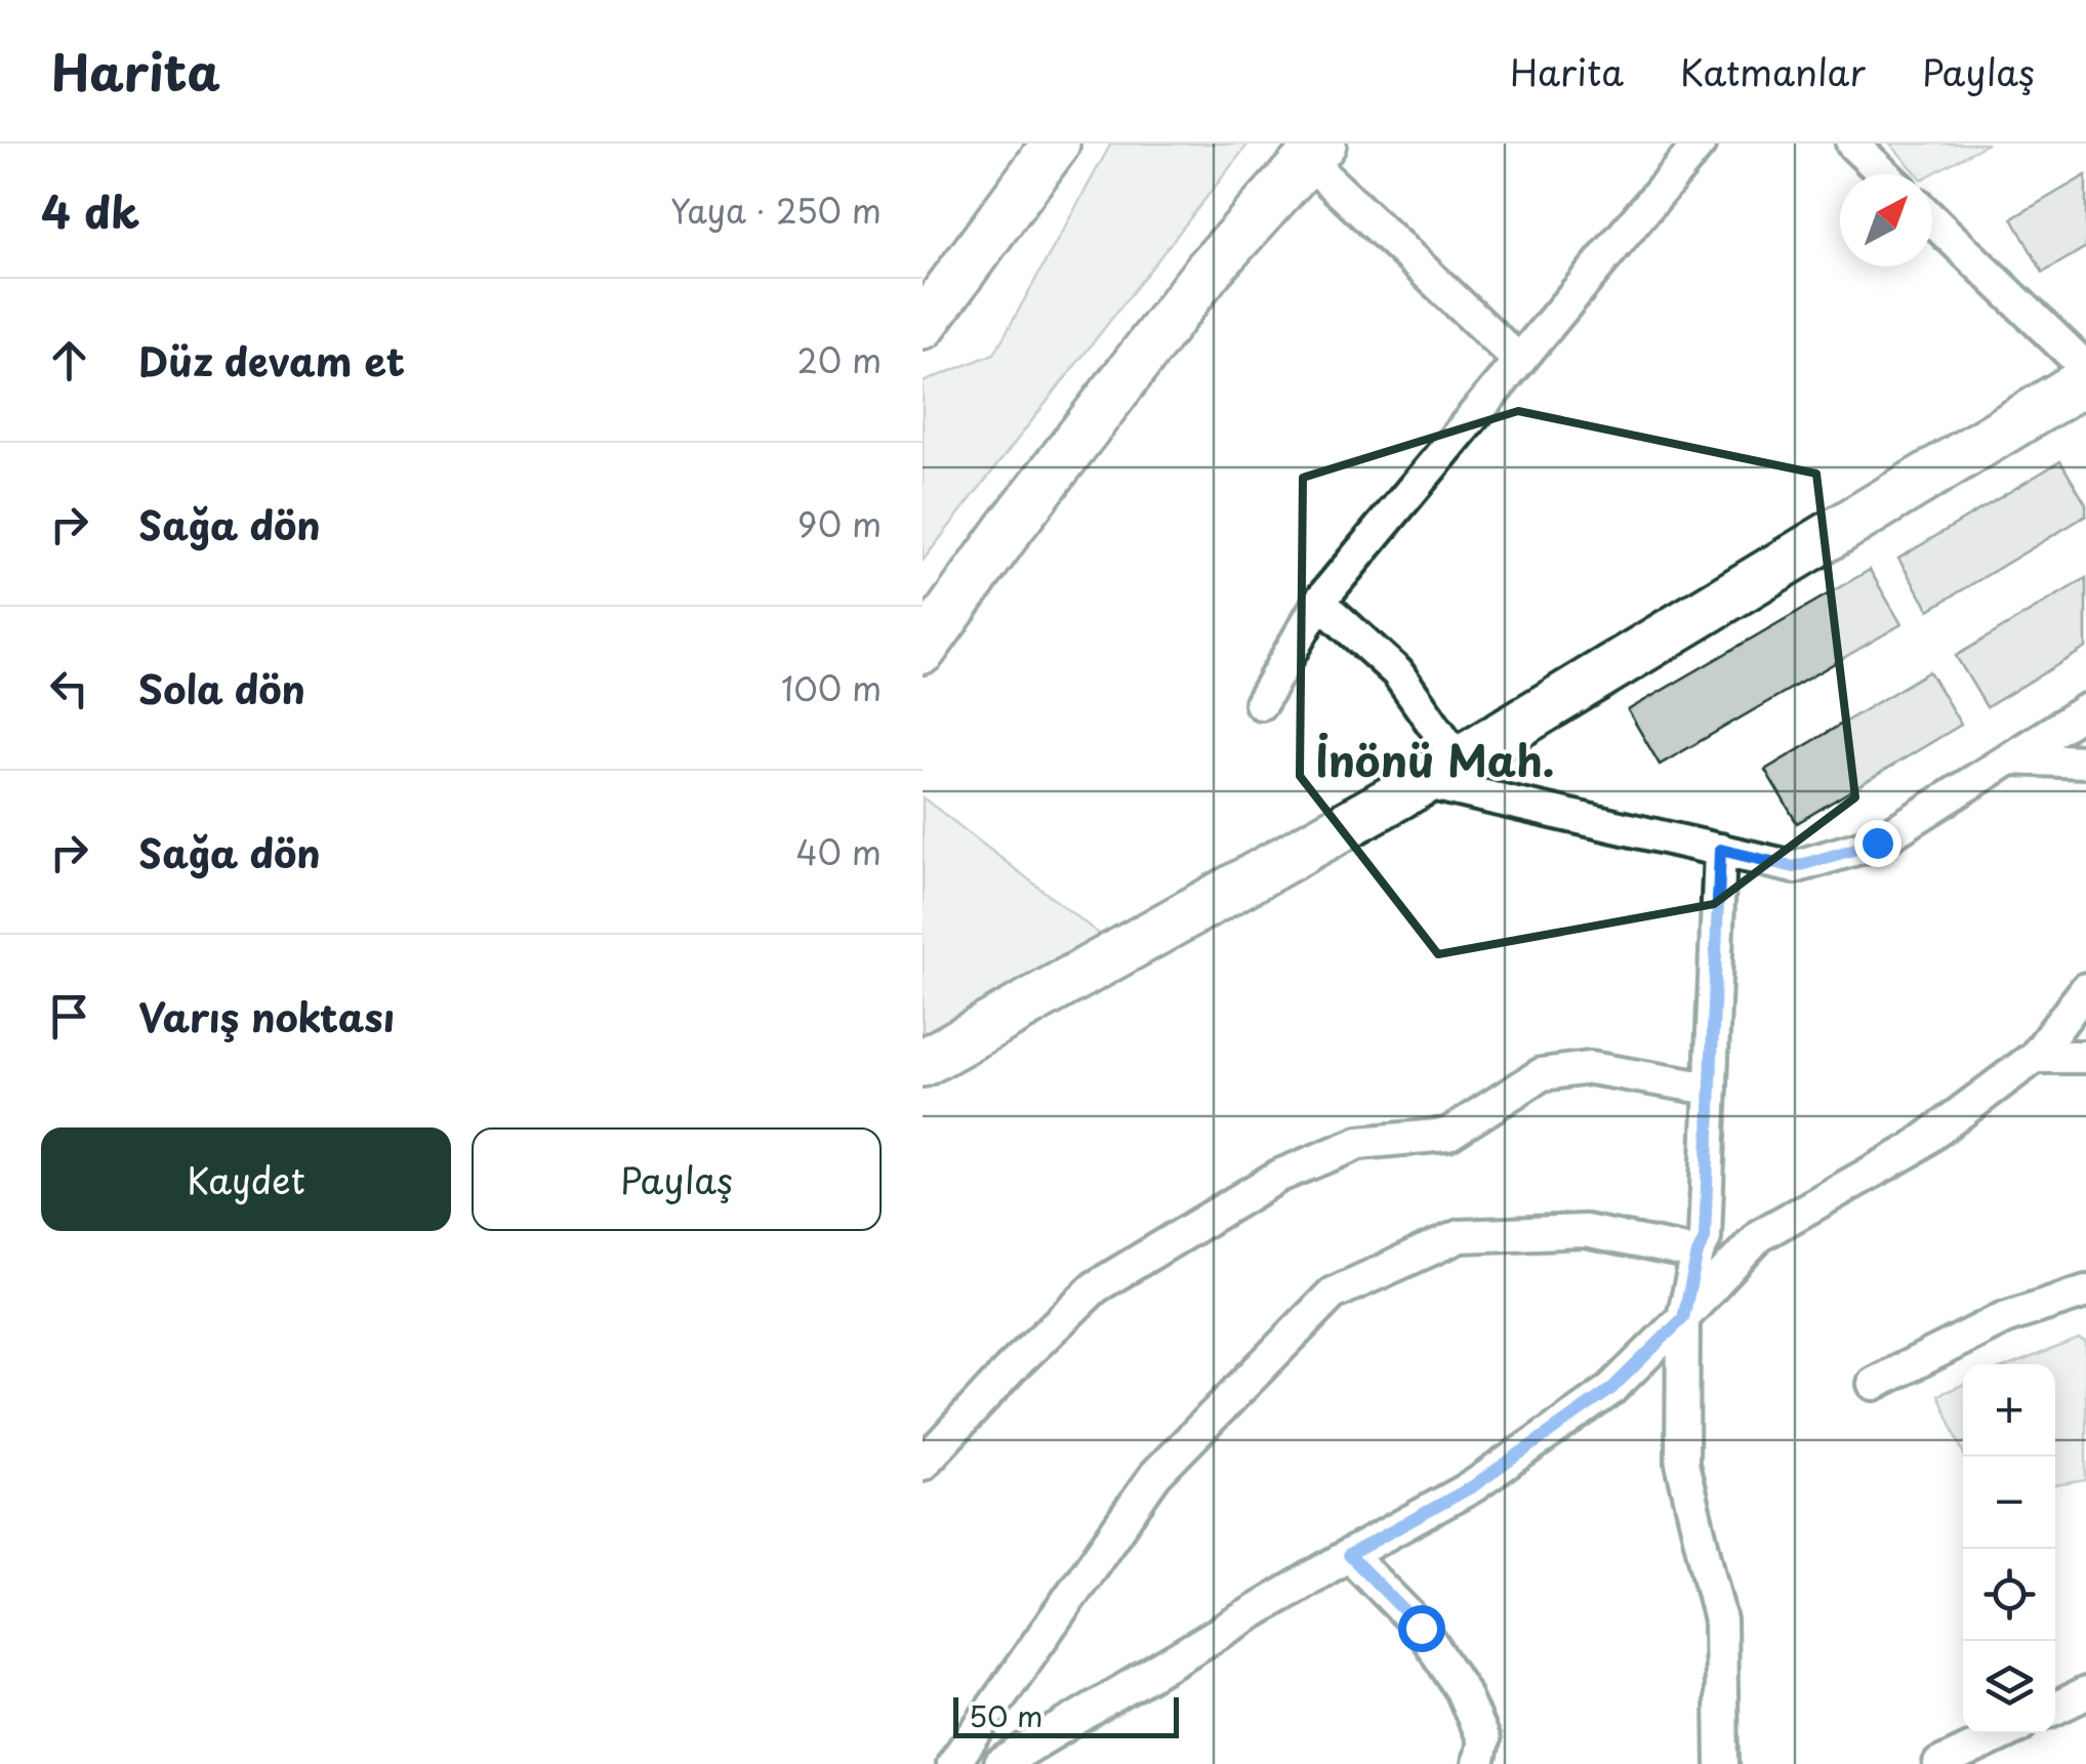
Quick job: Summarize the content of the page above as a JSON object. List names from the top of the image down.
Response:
{
  "districts": ["İnönü Mah."],
  "scale_bar": "50 m",
  "north": "top right",
  "page": {
    "header": "Harita",
    "nav": ["Harita", "Katmanlar", "Paylaş"],
    "heading": ["4 dk", "Yaya · 250 m"],
    "list": [
      ["Düz devam et", "20 m"],
      ["Sağa dön", "90 m"],
      ["Sola dön", "100 m"],
      ["Sağa dön", "40 m"],
      "Varış noktası"
    ],
    "buttons": ["Kaydet", "Paylaş"],
    "map_buttons": ["+", "−"],
    "scale": "50 m"
  }
}
